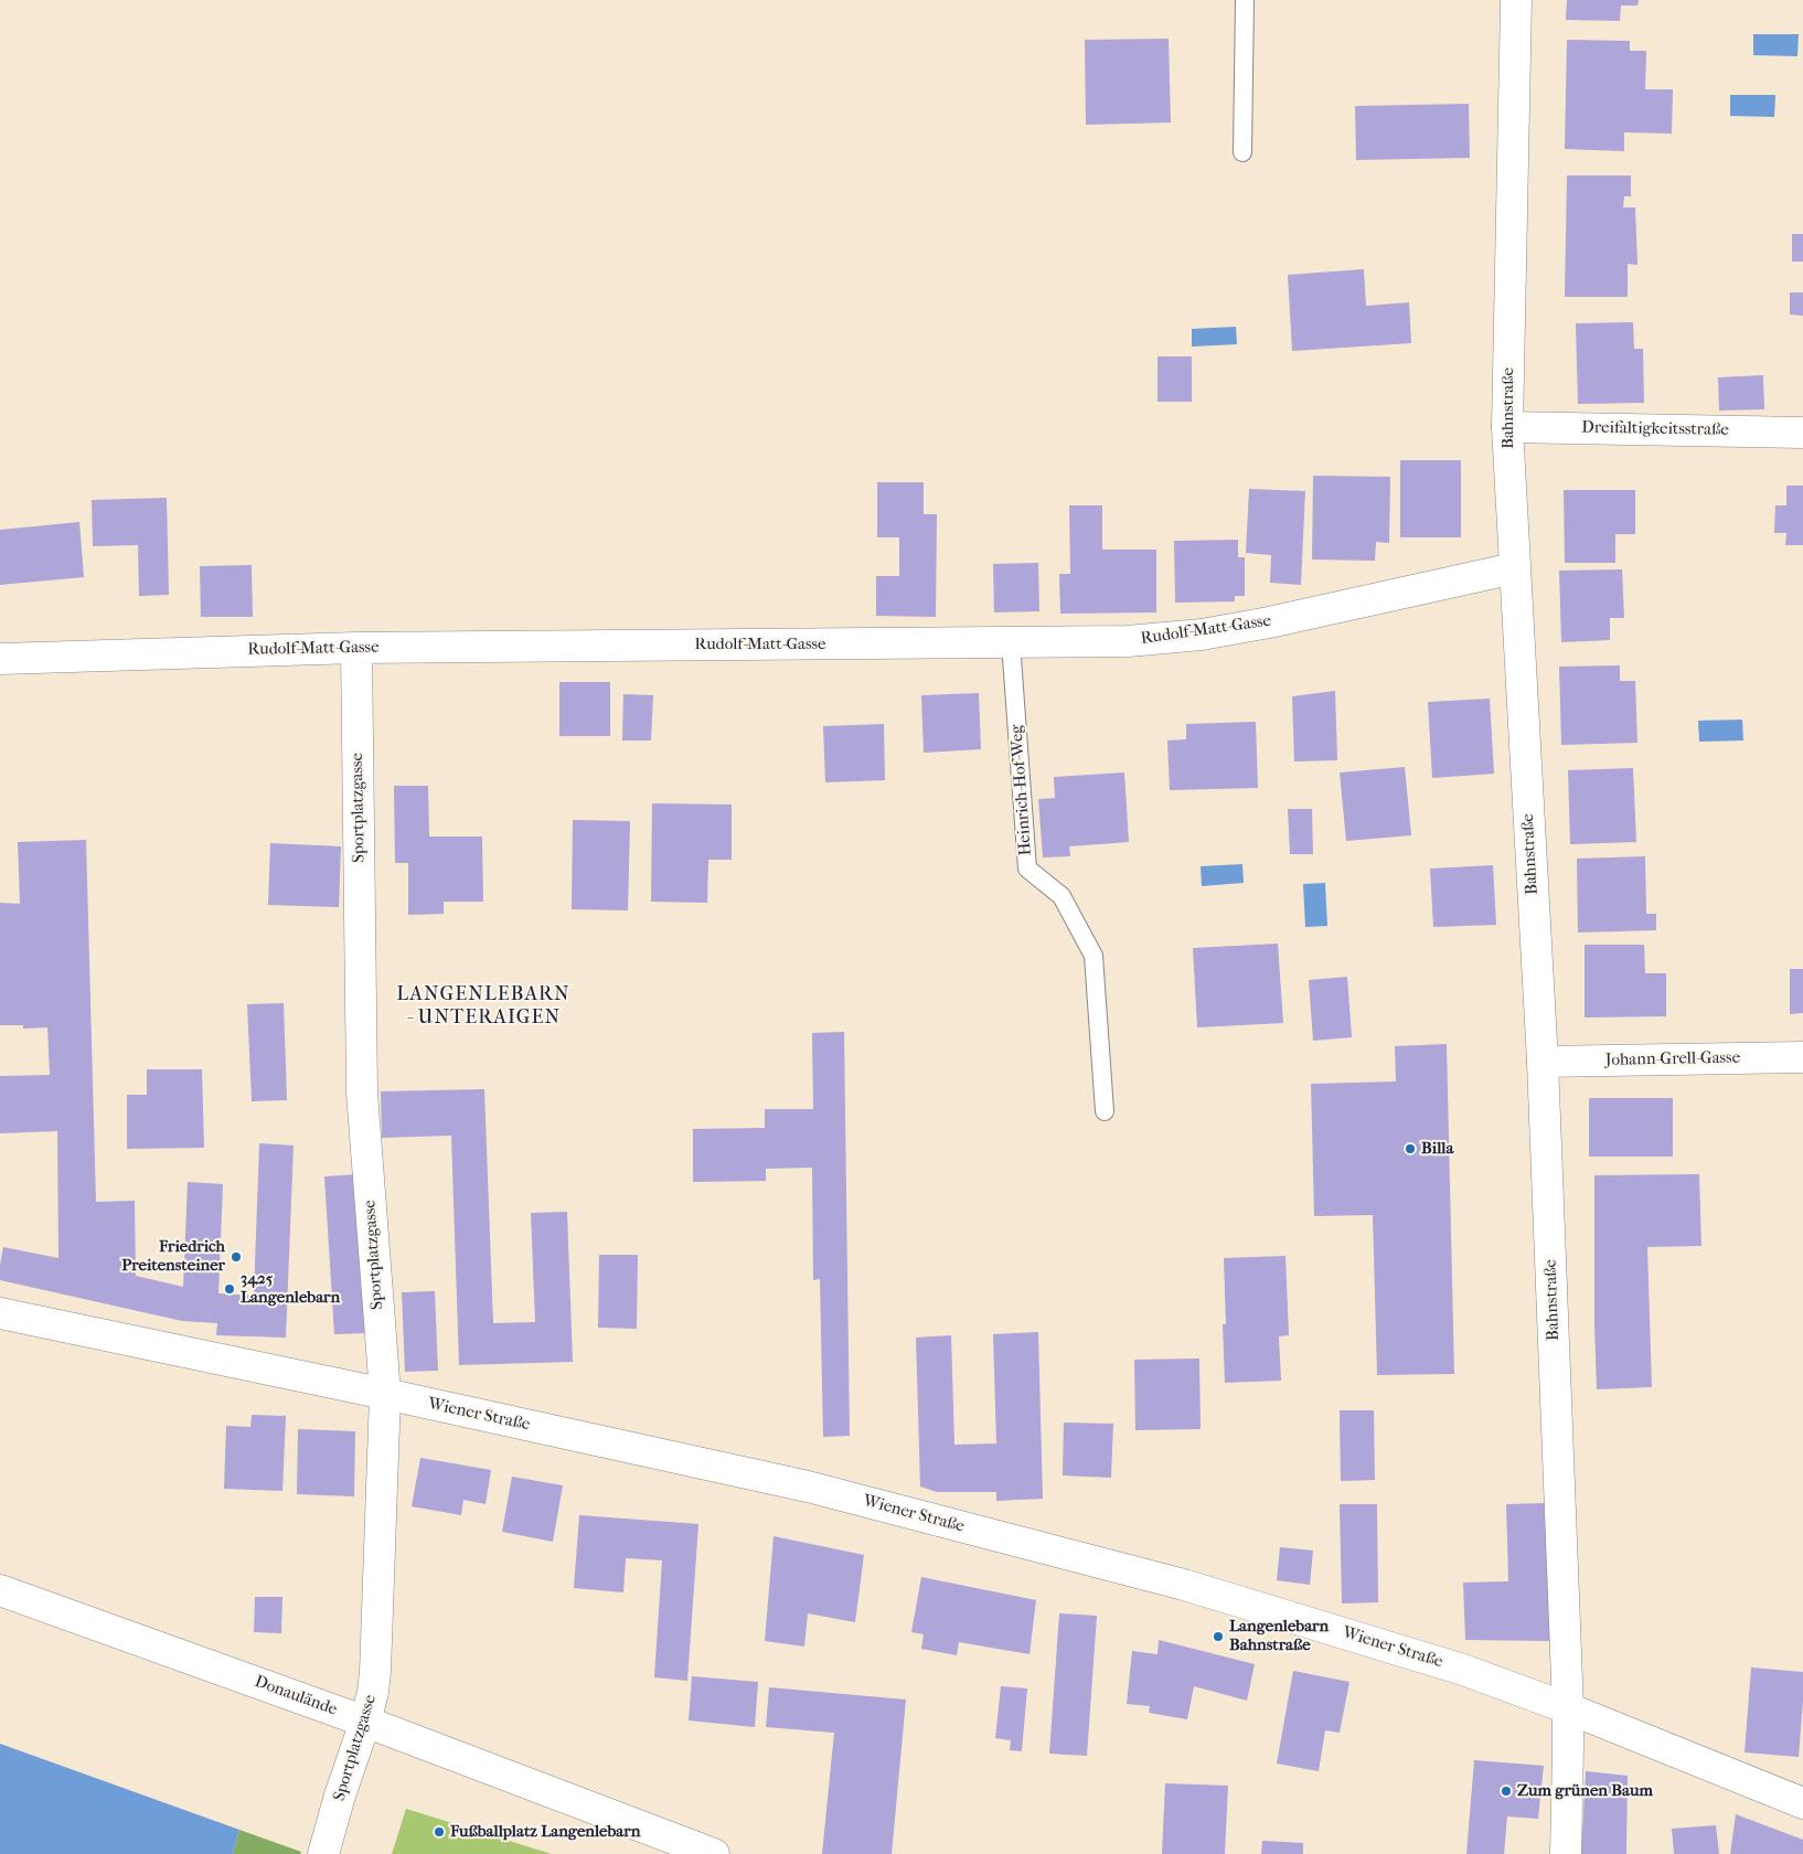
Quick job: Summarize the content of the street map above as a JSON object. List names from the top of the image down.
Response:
{
  "streets": {
    "street": [
      "Bahnstraße",
      "Dreifaltigkeitsstraße",
      "Rudolf-Matt-Gasse",
      "Sportplatzgasse",
      "Johann-Grell-Gasse",
      "Wiener Straße",
      "Donaulände"
    ],
    "lane": ["Heinrich-Hof-Weg"]
  },
  "crossings": [
    ["Bahnstraße", "Dreifaltigkeitsstraße"],
    ["Bahnstraße", "Rudolf-Matt-Gasse"],
    ["Bahnstraße", "Johann-Grell-Gasse"],
    ["Bahnstraße", "Wiener Straße"],
    ["Rudolf-Matt-Gasse", "Heinrich-Hof-Weg"],
    ["Rudolf-Matt-Gasse", "Sportplatzgasse"],
    ["Sportplatzgasse", "Wiener Straße"],
    ["Sportplatzgasse", "Donaulände"]
  ],
  "districts": ["LANGENLEBARN - UNTERAIGEN"],
  "places": [
    "Billa",
    "Friedrich Preitensteiner",
    "3425 Langenlebarn",
    "Langenlebarn Bahnstraße",
    "Zum grünen Baum",
    "Fußballplatz Langenlebarn"
  ]
}
